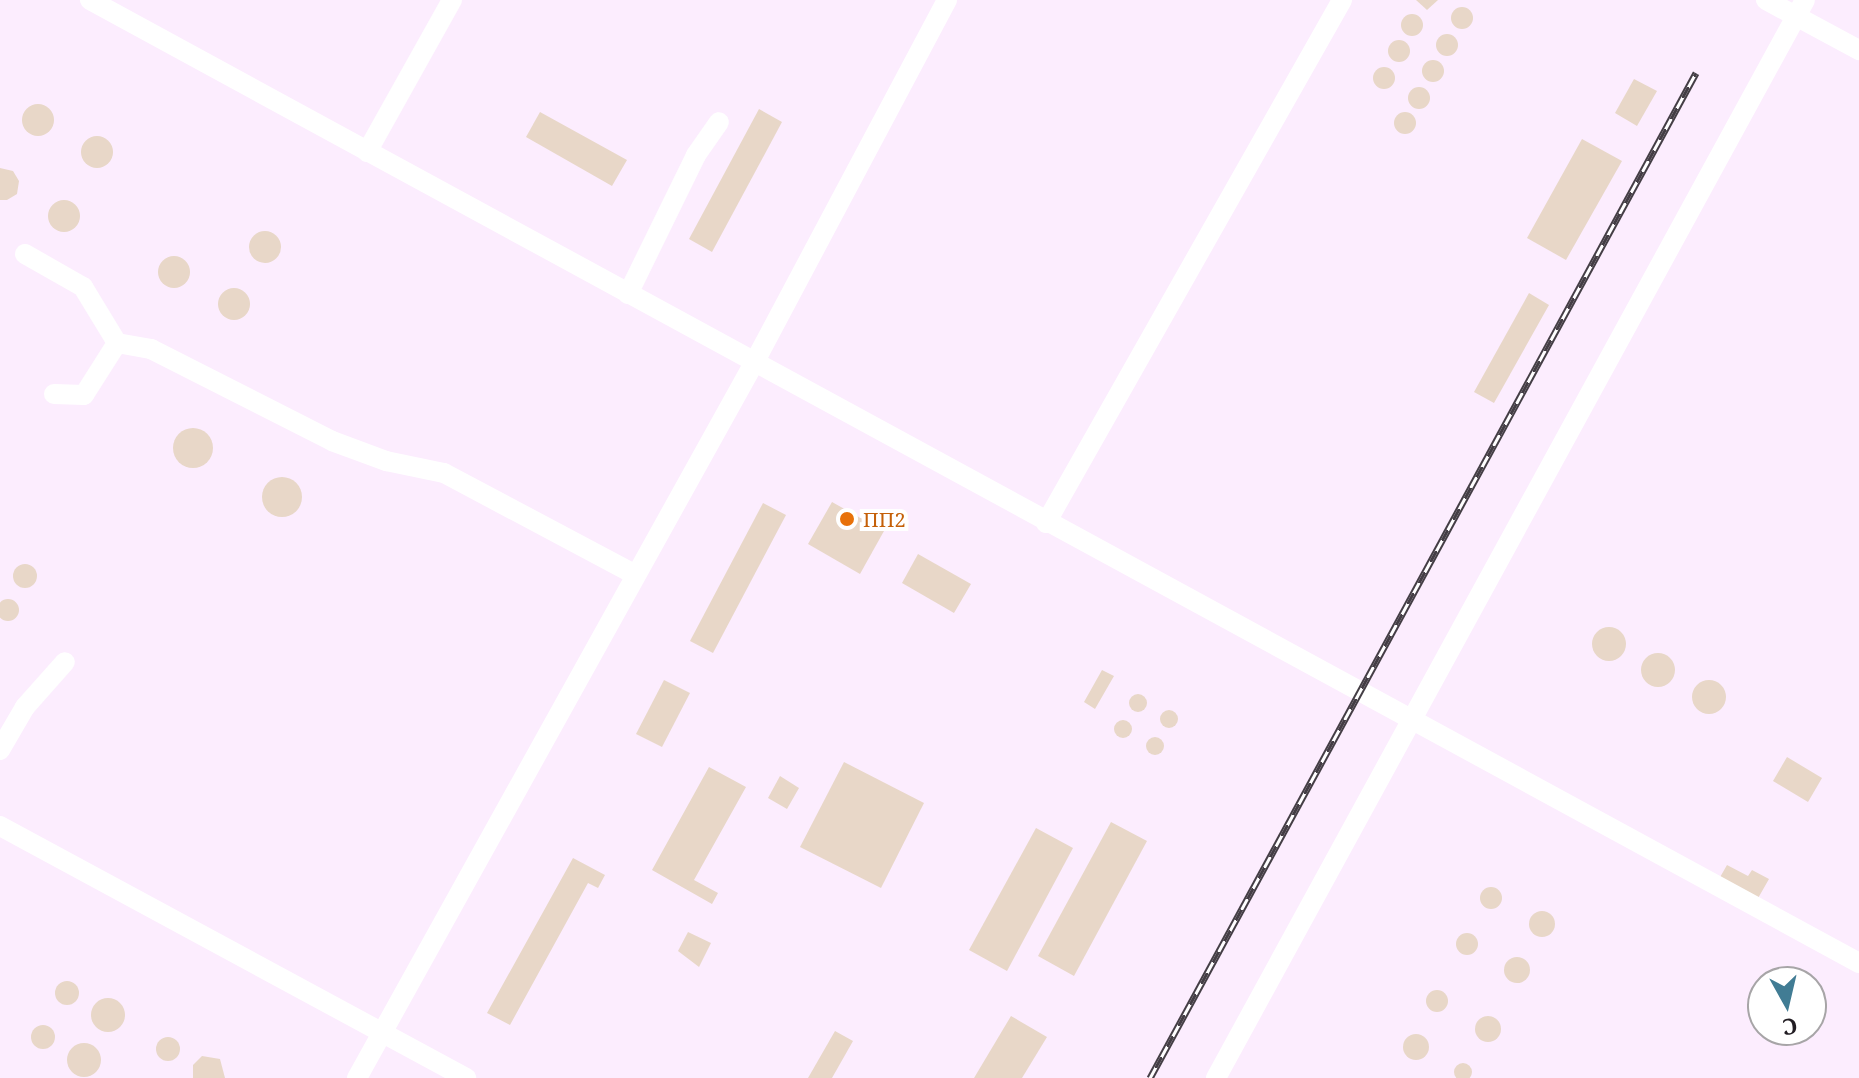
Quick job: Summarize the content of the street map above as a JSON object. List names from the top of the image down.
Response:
{
  "places": ["ПП2"],
  "north": "bottom"
}
